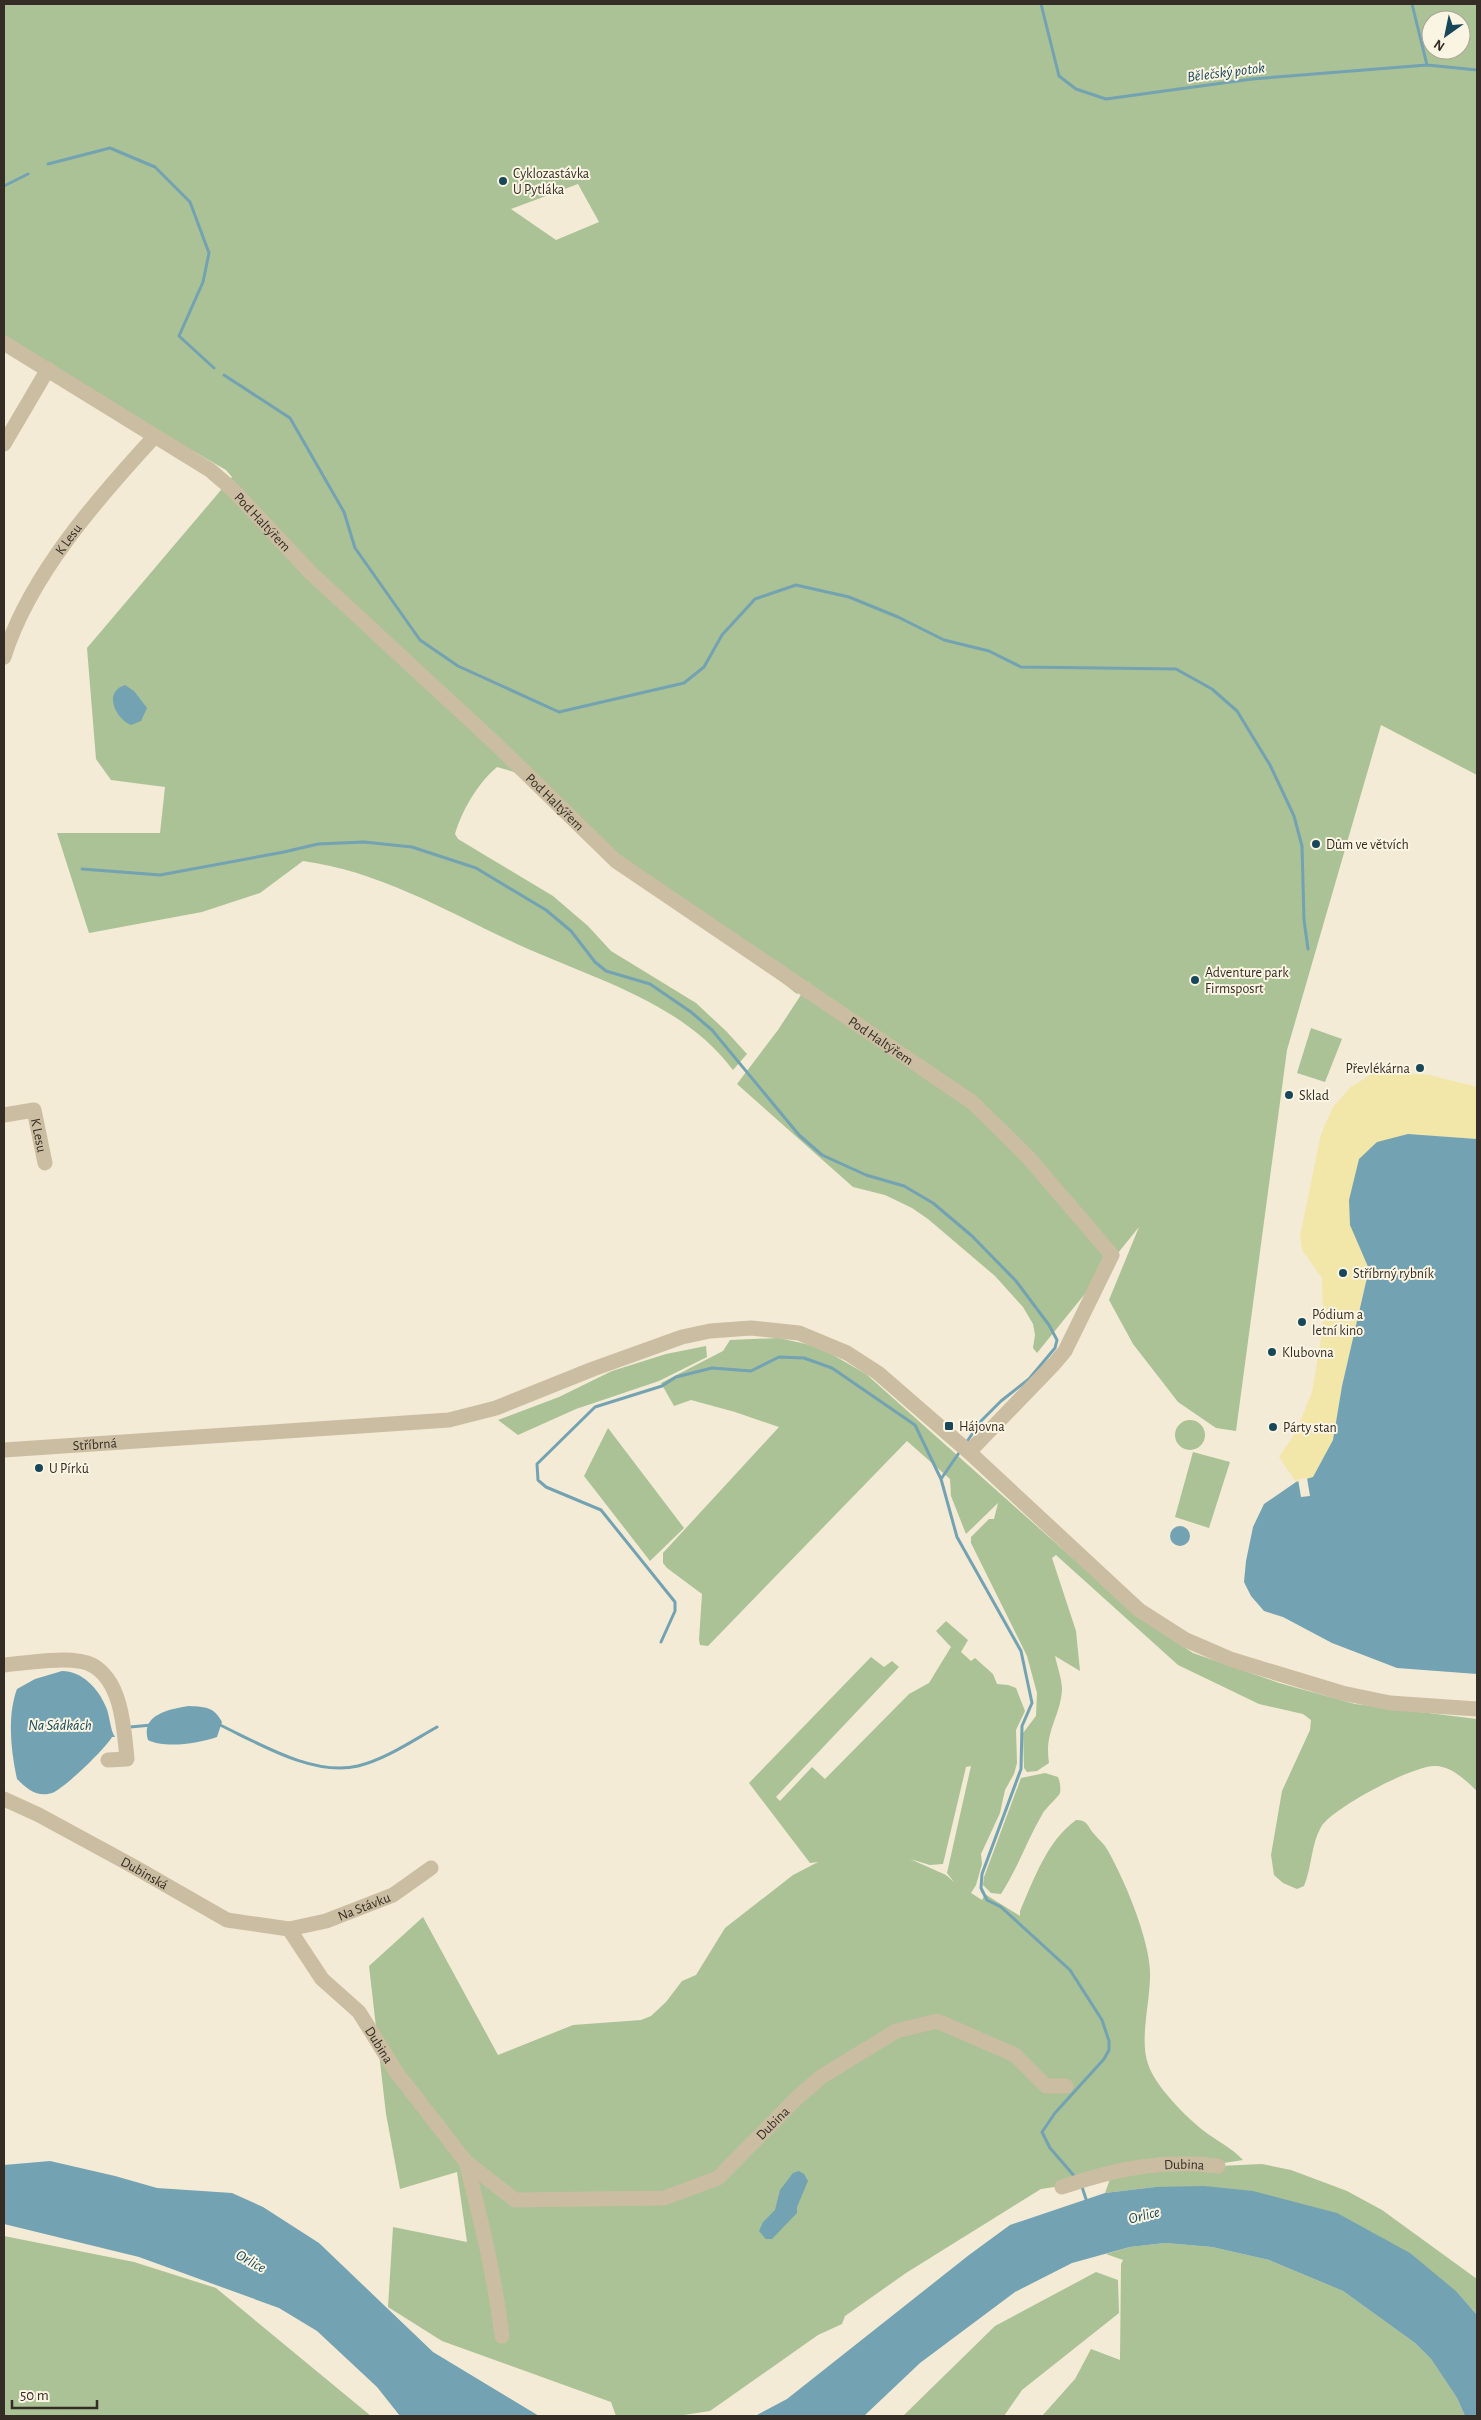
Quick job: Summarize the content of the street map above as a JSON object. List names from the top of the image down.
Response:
{
  "streets": {
    "street": [
      "Pod Haltýřem",
      "K Lesu",
      "Stříbrná",
      "Dubinská",
      "Na Stávku",
      "Dubina"
    ]
  },
  "crossings": [
    ["Pod Haltýřem", "K Lesu"],
    ["Pod Haltýřem", "Stříbrná"],
    ["Dubinská", "Na Stávku"],
    ["Dubinská", "Dubina"],
    ["Na Stávku", "Dubina"]
  ],
  "water": ["Bělečský potok", "Na Sádkách", "Orlice"],
  "places": {
    "other": [
      "Cyklozastávka U Pytláka",
      "Dům ve větvích",
      "Adventure park Firmsposrt",
      "Převlékárna",
      "Sklad",
      "Stříbrný rybník",
      "Pódium a letní kino",
      "Klubovna",
      "Párty stan",
      "U Pírků"
    ],
    "transit": ["Hájovna"]
  },
  "scale_bar": "50 m",
  "north": "bottom left"
}
